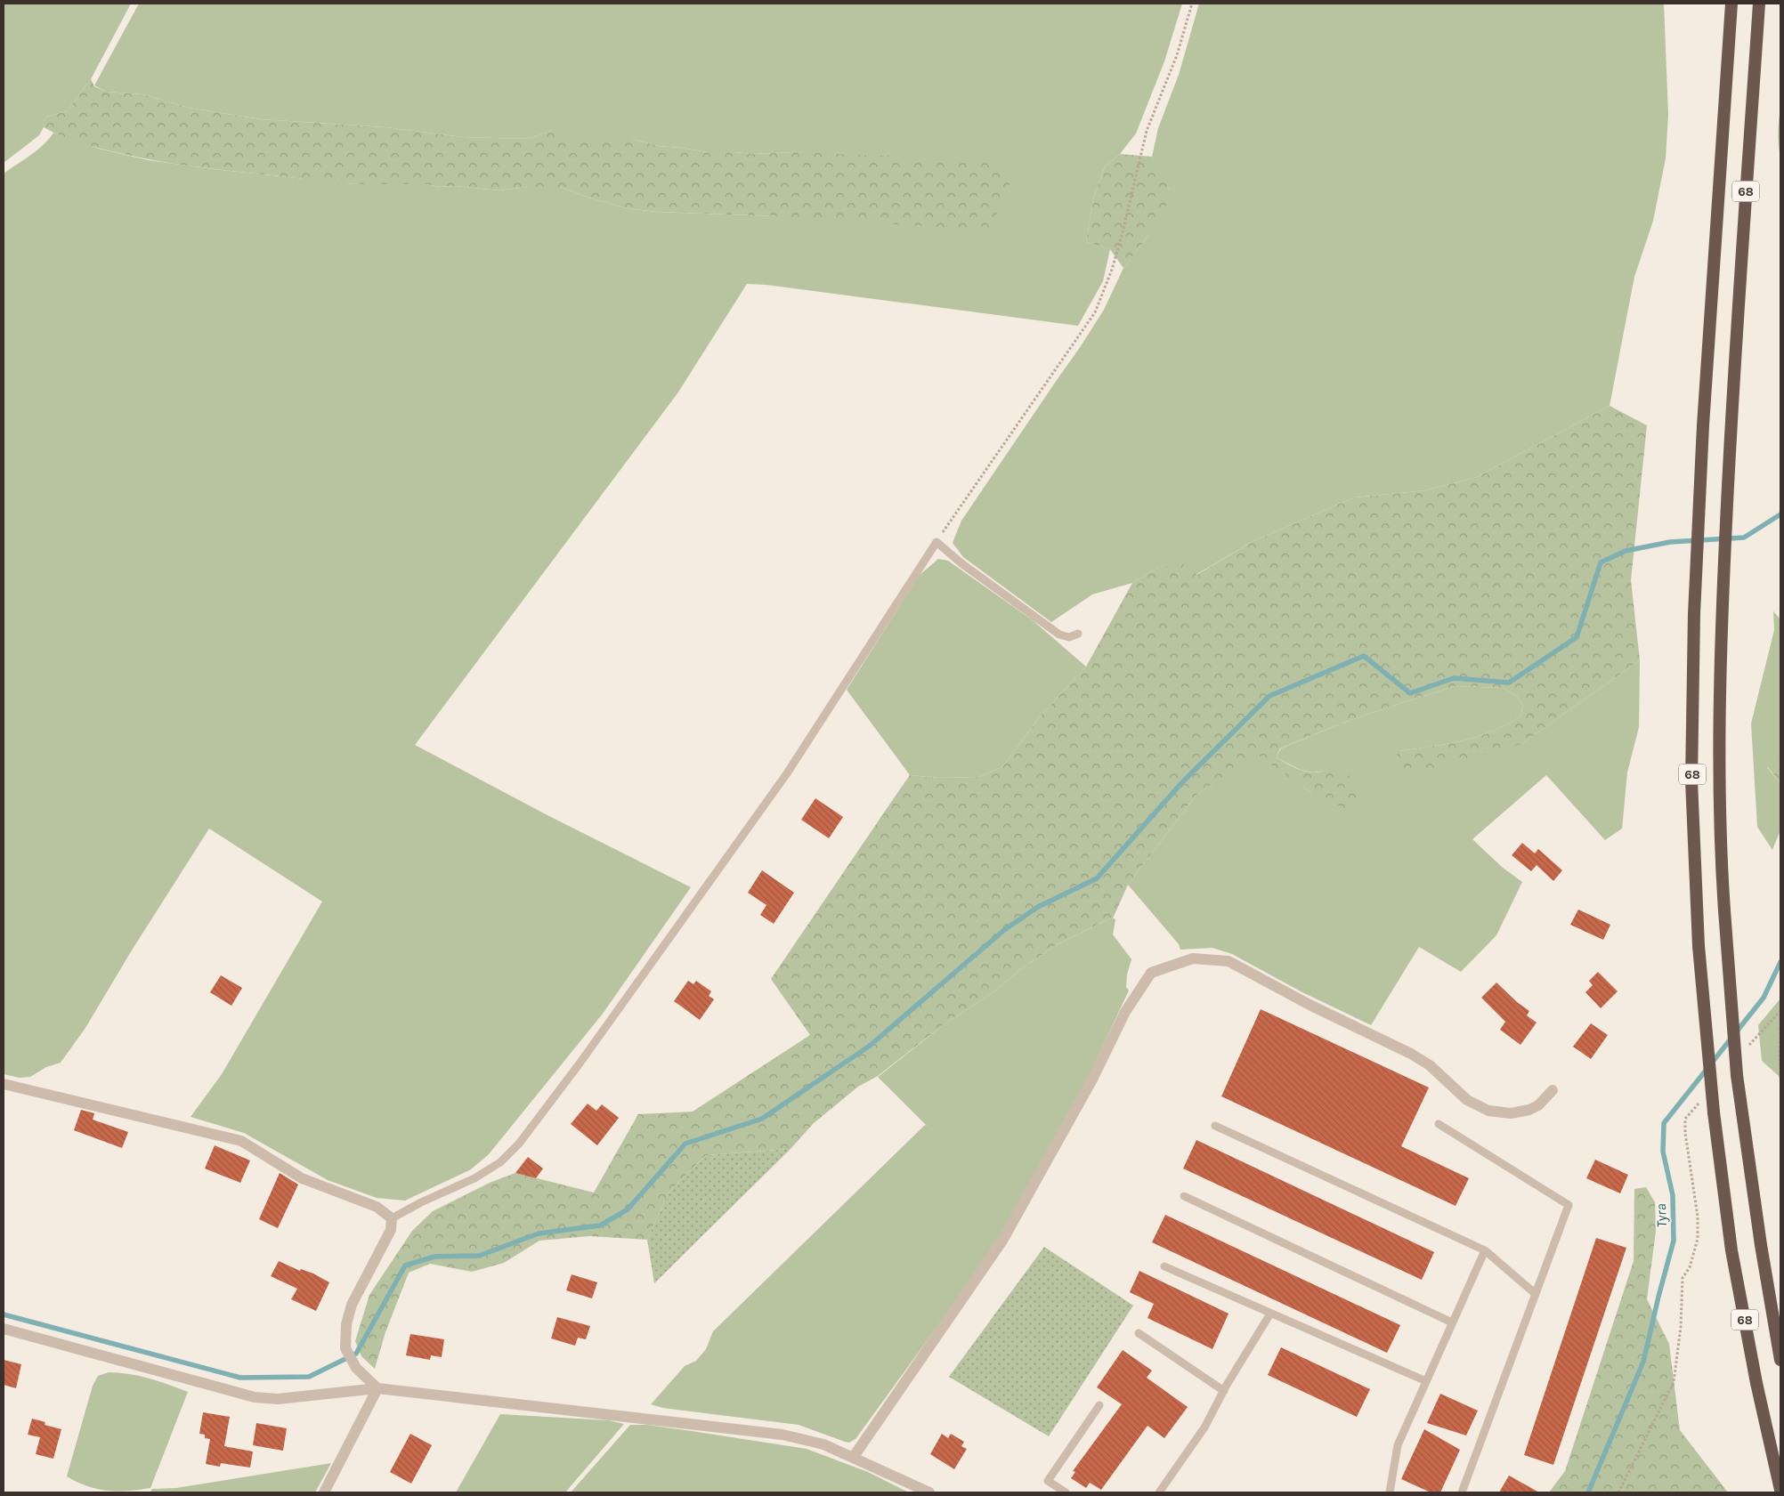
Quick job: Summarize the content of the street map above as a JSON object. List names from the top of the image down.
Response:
{
  "streets": {
    "highway": ["68"]
  },
  "water": ["Tyra"]
}
